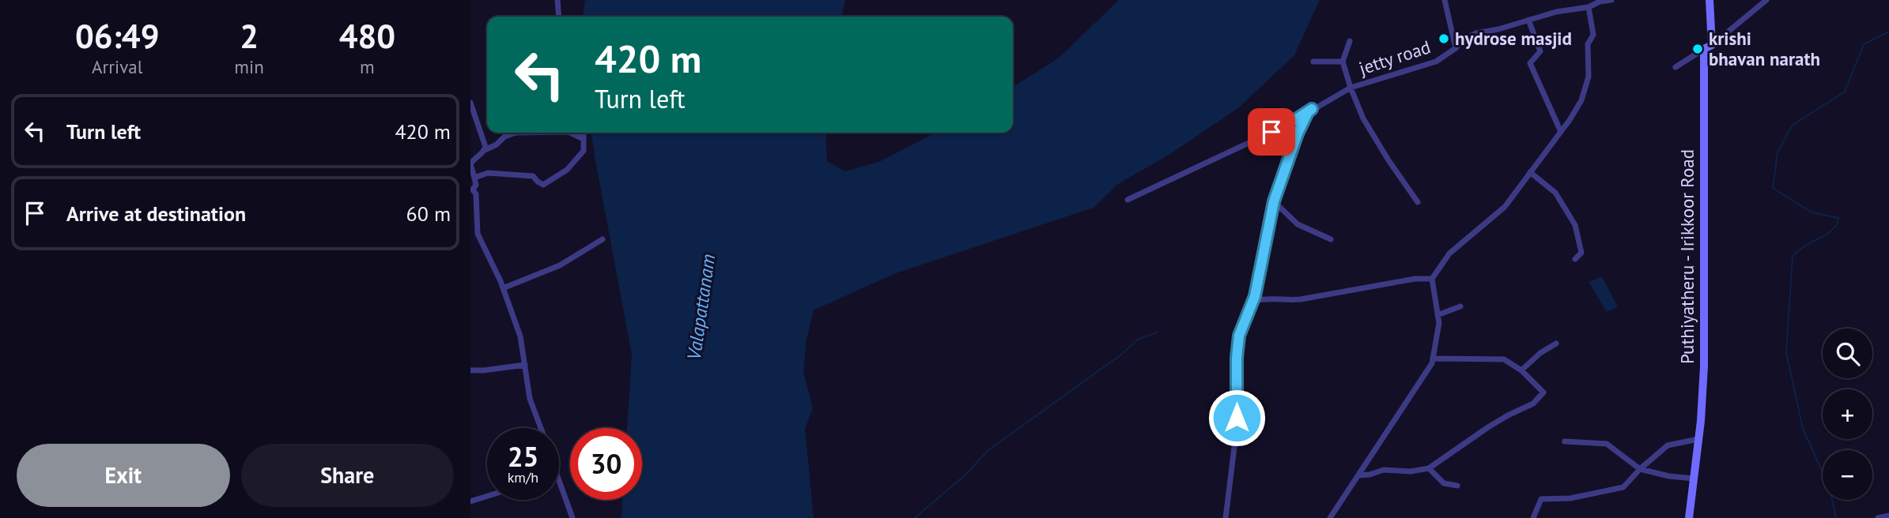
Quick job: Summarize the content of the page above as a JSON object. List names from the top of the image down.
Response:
{
  "streets": {
    "main road": ["Puthiyatheru - Irikkoor Road"],
    "street": ["jetty road"]
  },
  "water": ["Valapattanam"],
  "places": ["hydrose masjid", "krishi bhavan narath"],
  "page": {
    "eta": [
      "06:49",
      "Arrival",
      "2",
      "min",
      "480",
      "m"
    ],
    "turn": ["420 m", "Turn left"],
    "list": [
      {
        "name": "Turn left",
        "value": "420 m"
      },
      {
        "name": "Arrive at destination",
        "value": "60 m"
      }
    ],
    "map_buttons": ["+", "−"],
    "speed": "25 km/h",
    "limit": "30",
    "buttons": ["Exit", "Share"]
  }
}
